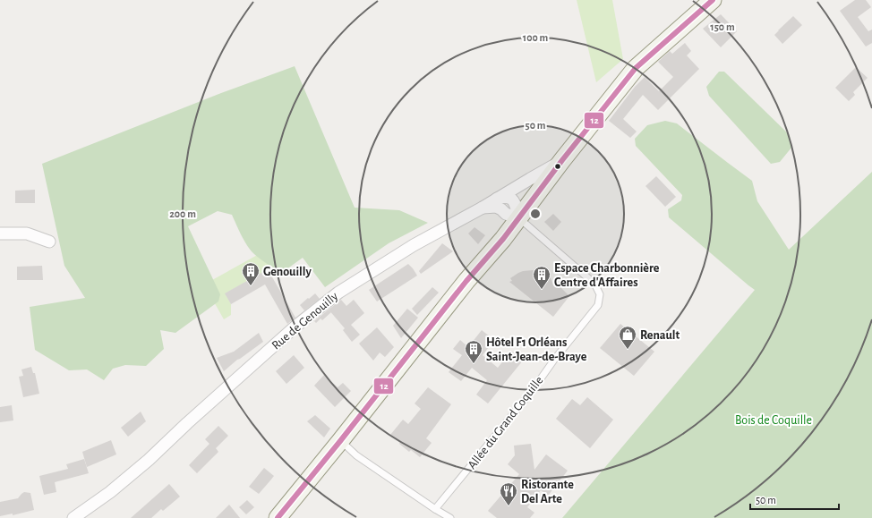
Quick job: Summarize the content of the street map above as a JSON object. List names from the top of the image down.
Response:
{
  "streets": {
    "street": ["Rue de Genouilly"],
    "lane": ["Allée du Grand Coquille"]
  },
  "parks": ["Bois de Coquille"],
  "places": {
    "building": ["Genouilly", "Espace Charbonnière Centre d'Affaires", "Hôtel F1 Orléans Saint-Jean-de-Braye"],
    "shop": ["Renault"],
    "restaurant": ["Ristorante Del Arte"]
  },
  "lines": ["transit line 12"],
  "scale_bar": "50 m",
  "rings": [
    "150 m",
    "100 m",
    "50 m",
    "200 m"
  ]
}
